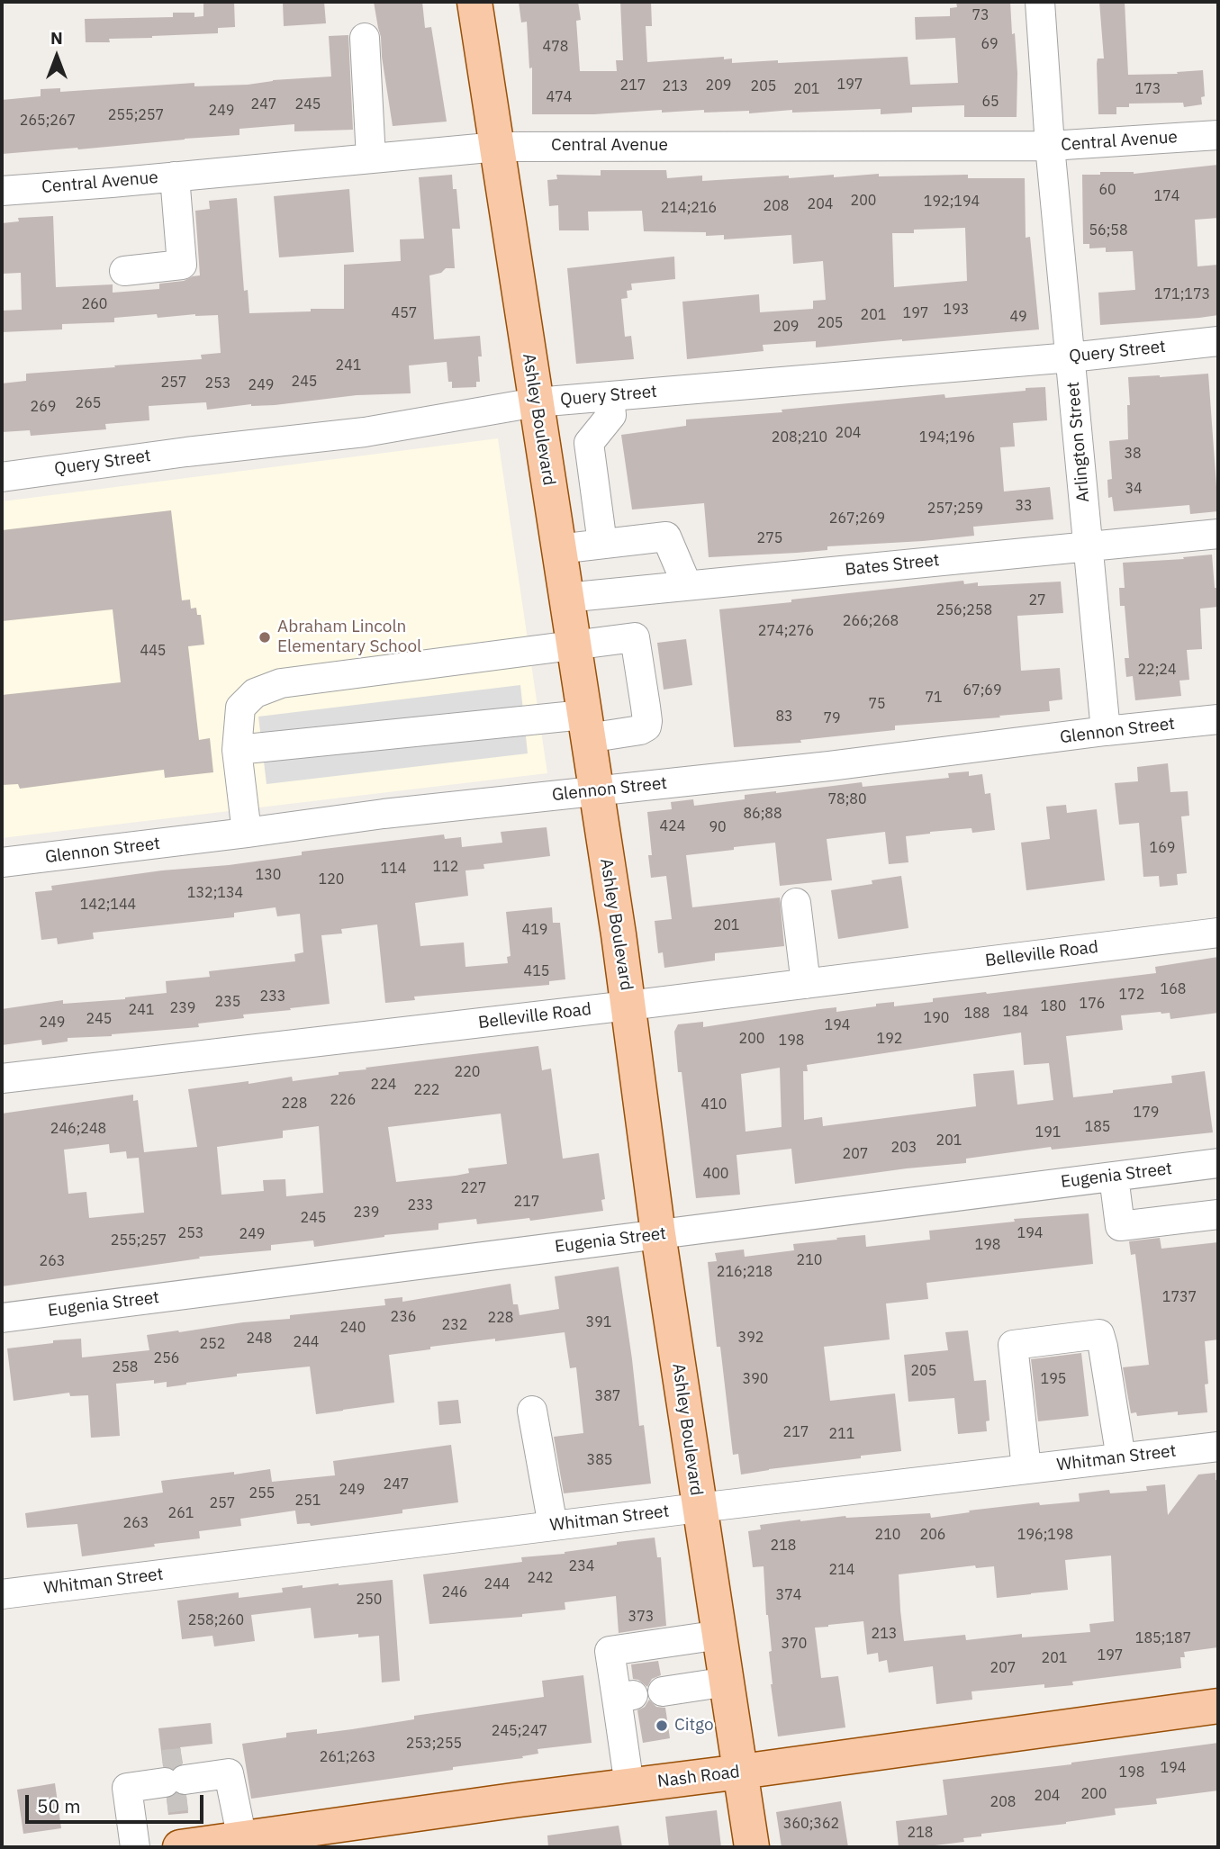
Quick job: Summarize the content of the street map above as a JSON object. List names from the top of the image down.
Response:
{
  "streets": {
    "main road": ["Ashley Boulevard", "Nash Road"],
    "street": [
      "Central Avenue",
      "Query Street",
      "Arlington Street",
      "Bates Street",
      "Glennon Street",
      "Belleville Road",
      "Eugenia Street",
      "Whitman Street"
    ]
  },
  "crossings": [
    ["Central Avenue", "Ashley Boulevard"],
    ["Central Avenue", "Arlington Street"],
    ["Query Street", "Ashley Boulevard"],
    ["Query Street", "Arlington Street"],
    ["Ashley Boulevard", "Bates Street"],
    ["Ashley Boulevard", "Glennon Street"],
    ["Ashley Boulevard", "Belleville Road"],
    ["Ashley Boulevard", "Eugenia Street"],
    ["Ashley Boulevard", "Whitman Street"],
    ["Ashley Boulevard", "Nash Road"],
    ["Arlington Street", "Bates Street"],
    ["Arlington Street", "Glennon Street"]
  ],
  "places": ["Abraham Lincoln Elementary School", "Citgo"],
  "house_numbers": [
    "73",
    "69",
    "478",
    "197",
    "217",
    "209",
    "213",
    "205",
    "201",
    "173",
    "474",
    "65",
    "247",
    "245",
    "249",
    "255;257",
    "265;267",
    "60",
    "174",
    "200",
    "192;194",
    "204",
    "208",
    "214;216",
    "56;58",
    "171;173",
    "260",
    "193",
    "457",
    "197",
    "201",
    "49",
    "205",
    "209",
    "241",
    "245",
    "257",
    "253",
    "249",
    "265",
    "269",
    "204",
    "208;210",
    "194;196",
    "38",
    "34",
    "33",
    "257;259",
    "267;269",
    "275",
    "27",
    "256;258",
    "266;268",
    "274;276",
    "445",
    "22;24",
    "67;69",
    "71",
    "75",
    "83",
    "79",
    "78;80",
    "86;88",
    "424",
    "90",
    "169",
    "112",
    "114",
    "130",
    "120",
    "132;134",
    "142;144",
    "201",
    "419",
    "415",
    "168",
    "172",
    "233",
    "235",
    "176",
    "180",
    "239",
    "241",
    "184",
    "188",
    "190",
    "245",
    "249",
    "194",
    "200",
    "192",
    "198",
    "220",
    "224",
    "222",
    "226",
    "228",
    "410",
    "179",
    "185",
    "246;248",
    "191",
    "201",
    "203",
    "207",
    "400",
    "227",
    "217",
    "233",
    "239",
    "245",
    "253",
    "194",
    "249",
    "255;257",
    "198",
    "210",
    "263",
    "216;218",
    "1737",
    "236",
    "228",
    "391",
    "232",
    "240",
    "392",
    "248",
    "244",
    "252",
    "256",
    "258",
    "205",
    "390",
    "195",
    "387",
    "217",
    "211",
    "385",
    "247",
    "249",
    "255",
    "251",
    "257",
    "261",
    "263",
    "210",
    "206",
    "196;198",
    "218",
    "234",
    "214",
    "242",
    "244",
    "246",
    "374",
    "250",
    "373",
    "258;260",
    "213",
    "185;187",
    "370",
    "197",
    "201",
    "207",
    "245;247",
    "253;255",
    "261;263",
    "194",
    "198",
    "200",
    "204",
    "208",
    "360;362",
    "218"
  ],
  "scale_bar": "50 m",
  "north": "top"
}
